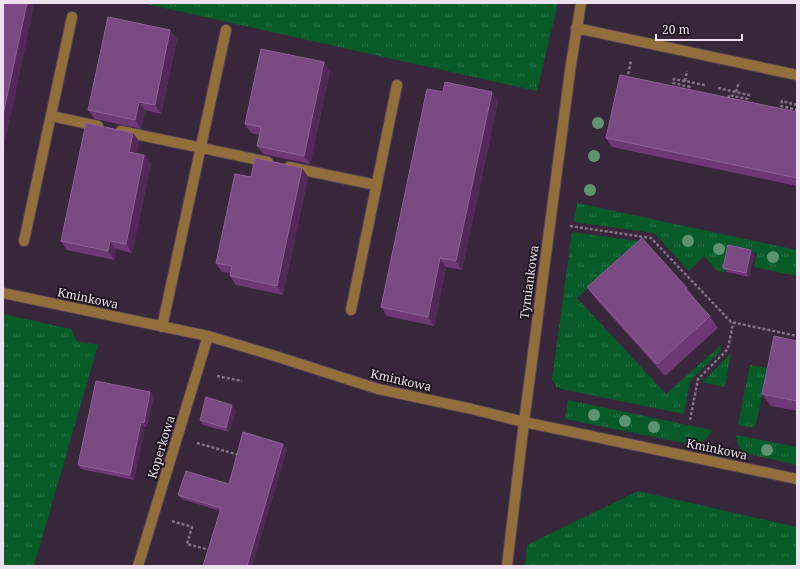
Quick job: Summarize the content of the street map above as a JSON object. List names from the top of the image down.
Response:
{
  "streets": {
    "street": ["Tymiankowa", "Kminkowa", "Koperkowa"]
  },
  "crossings": [
    ["Tymiankowa", "Kminkowa"],
    ["Kminkowa", "Koperkowa"]
  ],
  "scale_bar": "20 m"
}
